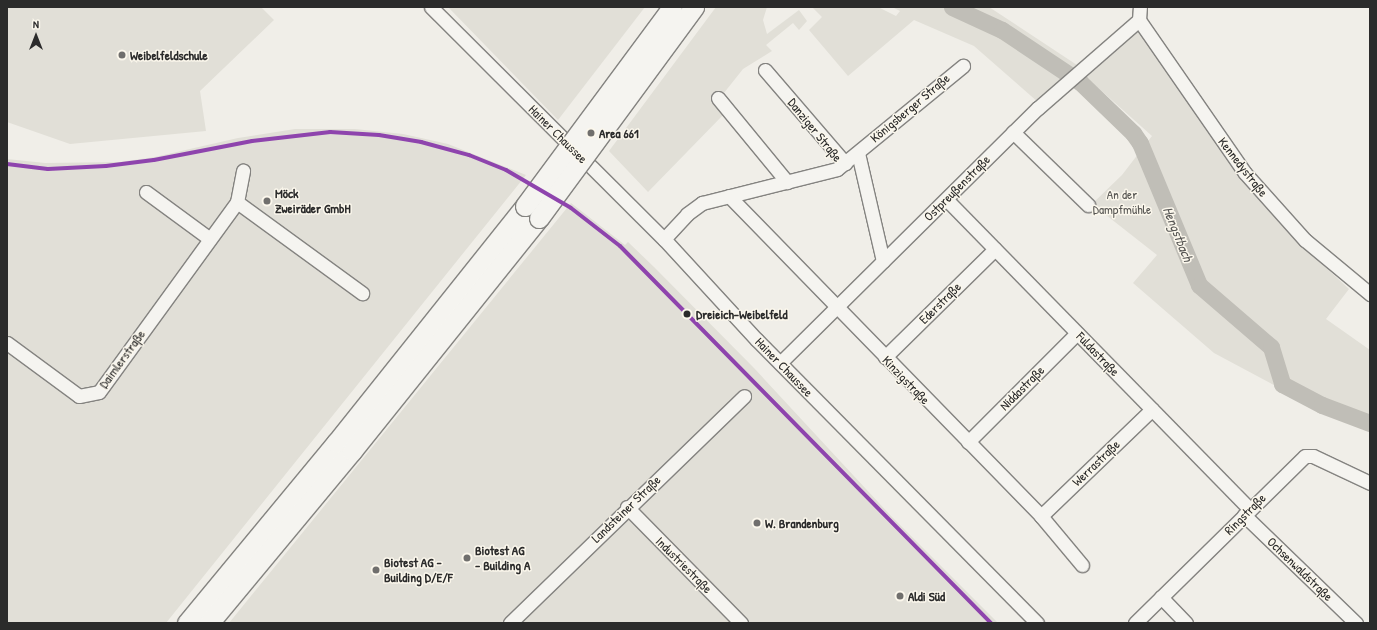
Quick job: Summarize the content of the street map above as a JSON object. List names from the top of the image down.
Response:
{
  "streets": {
    "street": [
      "Königsberger Straße",
      "Danziger Straße",
      "Hainer Chaussee",
      "Kennedystraße",
      "Ostpreußenstraße",
      "Ederstraße",
      "Fuldastraße",
      "Daimlerstraße",
      "Kinzigstraße",
      "Niddastraße",
      "Werrastraße",
      "Landsteiner Straße",
      "Ringstraße",
      "Industriestraße",
      "Ochsenwaldstraße"
    ]
  },
  "crossings": [
    ["Königsberger Straße", "Danziger Straße"],
    ["Königsberger Straße", "Ostpreußenstraße"],
    ["Danziger Straße", "Hainer Chaussee"],
    ["Danziger Straße", "Kinzigstraße"],
    ["Hainer Chaussee", "Ostpreußenstraße"],
    ["Kennedystraße", "Ostpreußenstraße"],
    ["Ostpreußenstraße", "Fuldastraße"],
    ["Ostpreußenstraße", "Kinzigstraße"],
    ["Ederstraße", "Fuldastraße"],
    ["Ederstraße", "Kinzigstraße"],
    ["Fuldastraße", "Niddastraße"],
    ["Fuldastraße", "Werrastraße"],
    ["Fuldastraße", "Ringstraße"],
    ["Fuldastraße", "Ochsenwaldstraße"],
    ["Kinzigstraße", "Niddastraße"],
    ["Kinzigstraße", "Werrastraße"],
    ["Landsteiner Straße", "Industriestraße"],
    ["Ringstraße", "Ochsenwaldstraße"]
  ],
  "water": ["Hengstbach"],
  "parks": ["An der Dampfmühle"],
  "places": [
    "Weibelfeldschule",
    "Area 661",
    "Möck Zweiräder GmbH",
    "Dreieich-Weibelfeld",
    "W. Brandenburg",
    "Biotest AG - Building A",
    "Biotest AG - Building D/E/F",
    "Aldi Süd"
  ],
  "north": "top"
}
